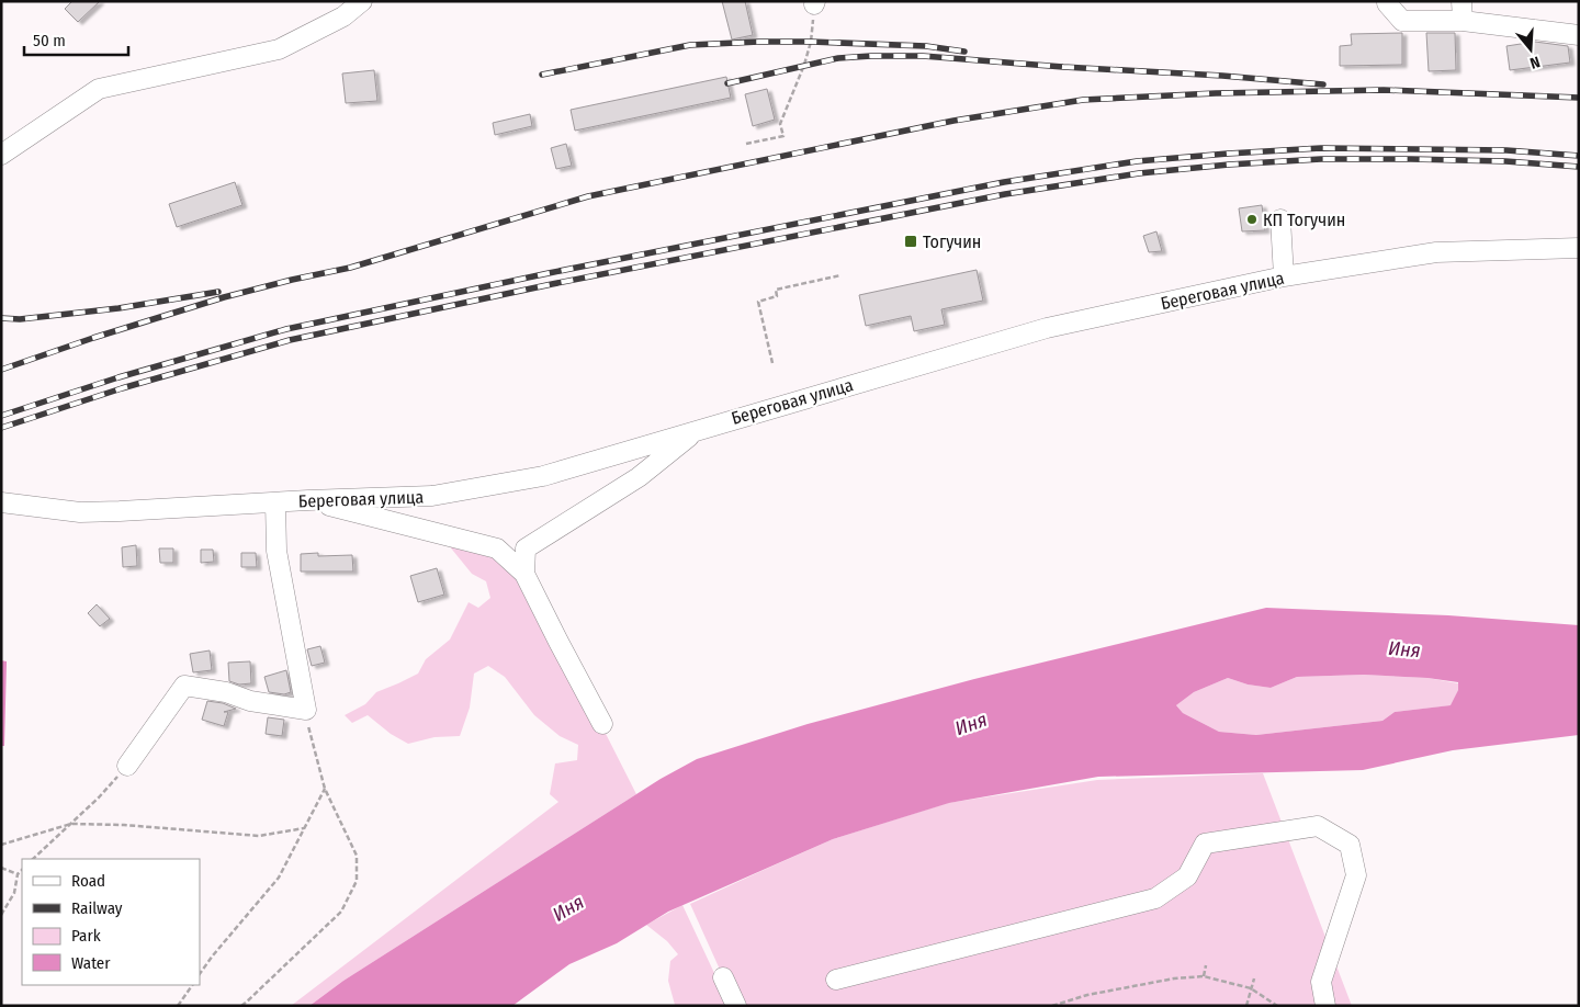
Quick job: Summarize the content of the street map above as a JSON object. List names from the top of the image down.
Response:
{
  "streets": {
    "street": ["Береговая улица"]
  },
  "water": ["Иня"],
  "places": {
    "other": ["КП Тогучин"],
    "transit": ["Тогучин"]
  },
  "legend": [
    "Road",
    "Railway",
    "Park",
    "Water"
  ],
  "scale_bar": "50 m",
  "north": "bottom"
}
